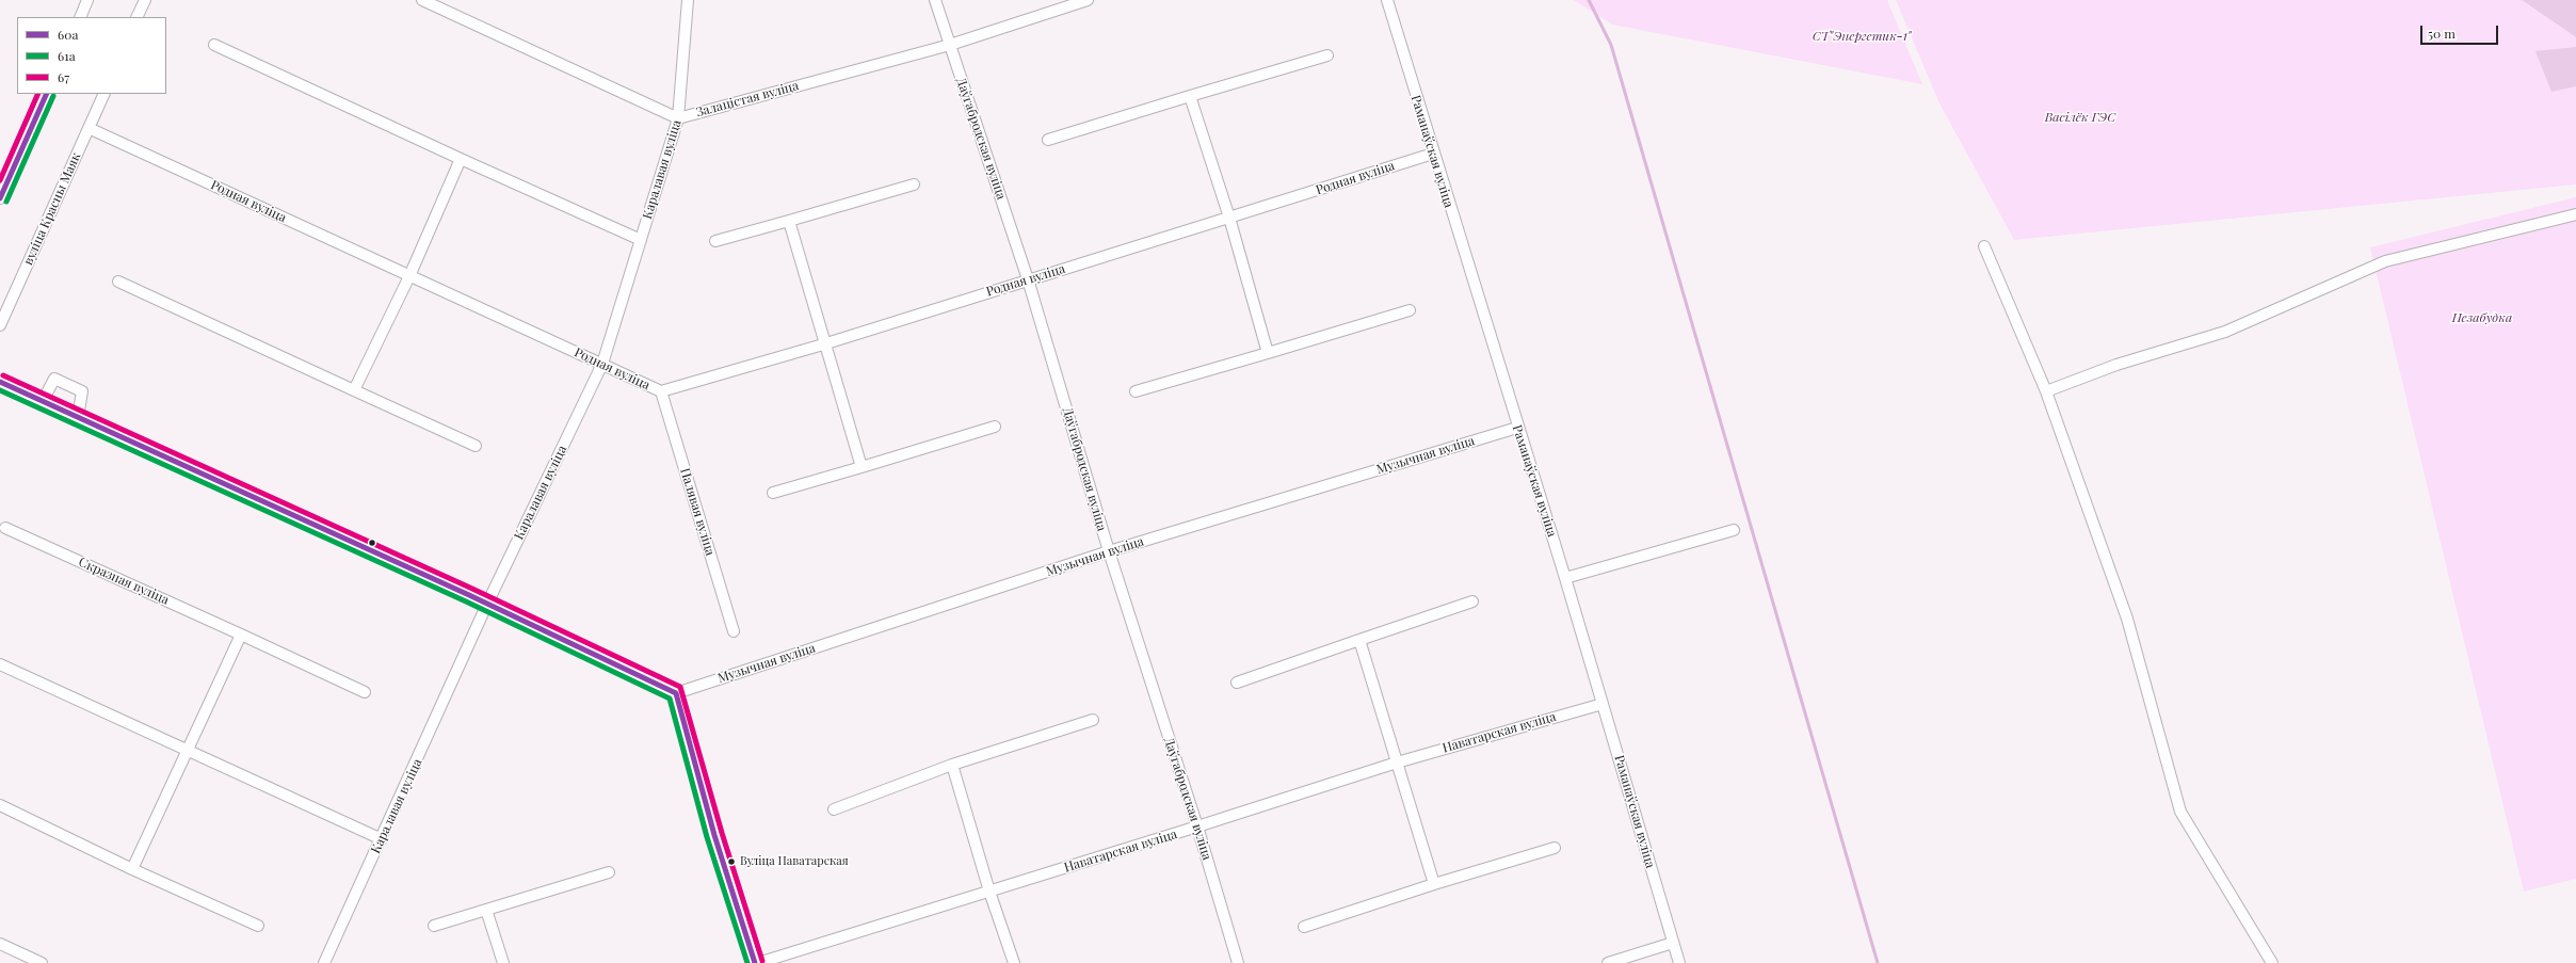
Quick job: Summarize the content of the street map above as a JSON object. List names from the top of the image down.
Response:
{
  "streets": {
    "street": [
      "Залацістая вуліца",
      "Даўгабродская вуліца",
      "Раманаўская вуліца",
      "Каралавая вуліца",
      "Родная вуліца",
      "вуліца Красны Маяк",
      "Музычная вуліца",
      "Палявая вуліца",
      "Скразная вуліца",
      "Наватарская вуліца"
    ]
  },
  "crossings": [
    ["Залацістая вуліца", "Даўгабродская вуліца"],
    ["Залацістая вуліца", "Каралавая вуліца"],
    ["Даўгабродская вуліца", "Родная вуліца"],
    ["Даўгабродская вуліца", "Музычная вуліца"],
    ["Даўгабродская вуліца", "Наватарская вуліца"],
    ["Раманаўская вуліца", "Родная вуліца"],
    ["Раманаўская вуліца", "Музычная вуліца"],
    ["Раманаўская вуліца", "Наватарская вуліца"],
    ["Каралавая вуліца", "Родная вуліца"],
    ["Родная вуліца", "вуліца Красны Маяк"],
    ["Родная вуліца", "Палявая вуліца"]
  ],
  "parks": ["СТ\"Энергетик-1\"", "Васілёк ГЭС", "Незабудка"],
  "places": ["Вуліца Наватарская"],
  "lines": ["transit line 60а", "transit line 67", "transit line 61а"],
  "legend": ["60а", "61а", "67"],
  "scale_bar": "50 m"
}
